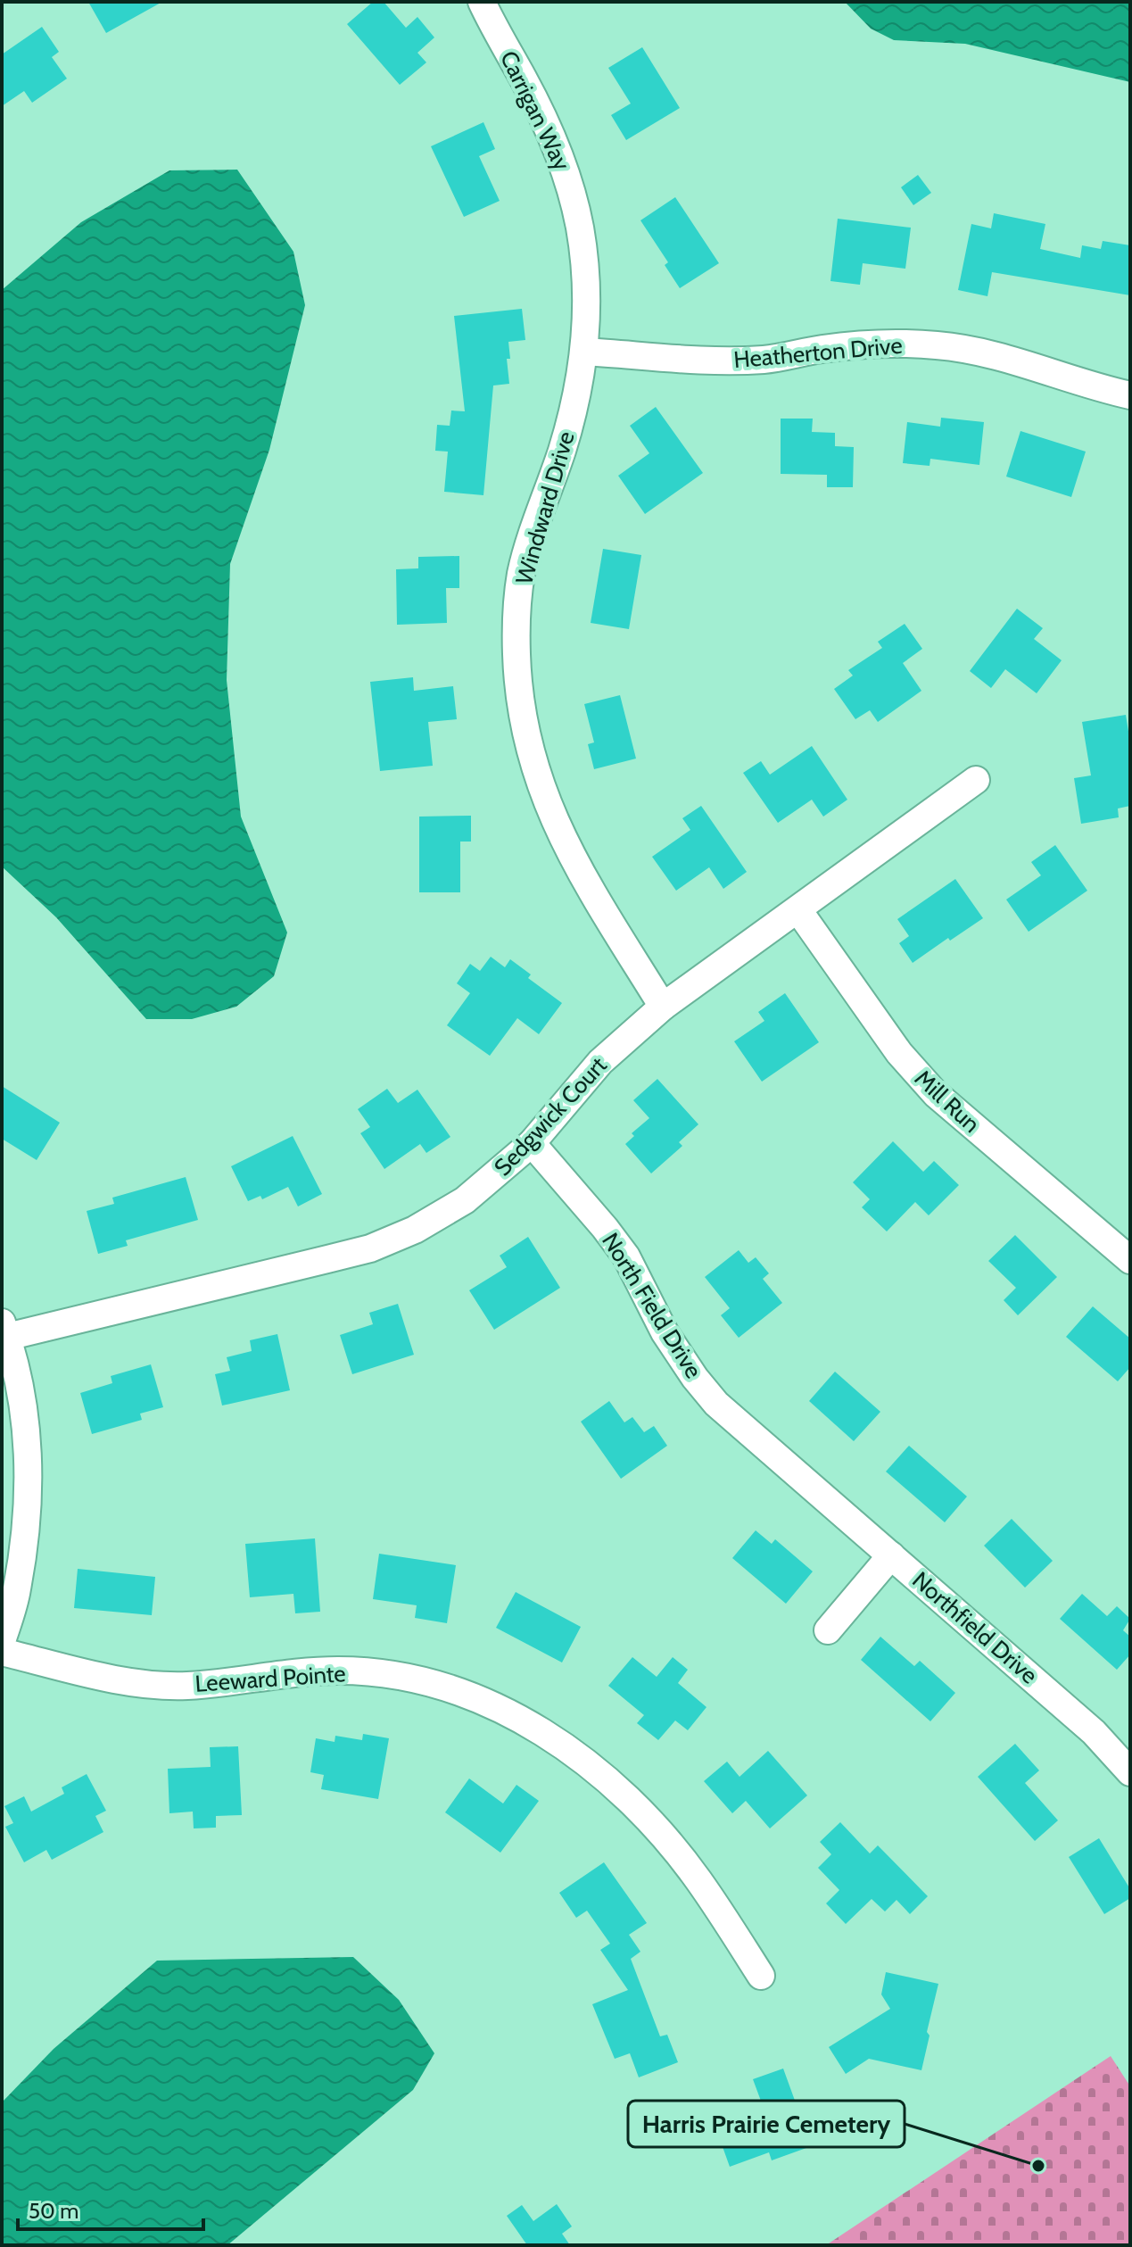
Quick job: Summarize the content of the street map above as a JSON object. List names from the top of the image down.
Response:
{
  "streets": {
    "street": [
      "Carrigan Way",
      "Heatherton Drive",
      "Windward Drive",
      "Mill Run",
      "Sedgwick Court",
      "North Field Drive",
      "Northfield Drive",
      "Leeward Pointe"
    ]
  },
  "crossings": [
    ["Carrigan Way", "Heatherton Drive"],
    ["Carrigan Way", "Windward Drive"],
    ["Heatherton Drive", "Windward Drive"],
    ["Windward Drive", "Sedgwick Court"],
    ["Mill Run", "Sedgwick Court"],
    ["Sedgwick Court", "North Field Drive"],
    ["North Field Drive", "Northfield Drive"]
  ],
  "places": ["Harris Prairie Cemetery"],
  "scale_bar": "50 m"
}
